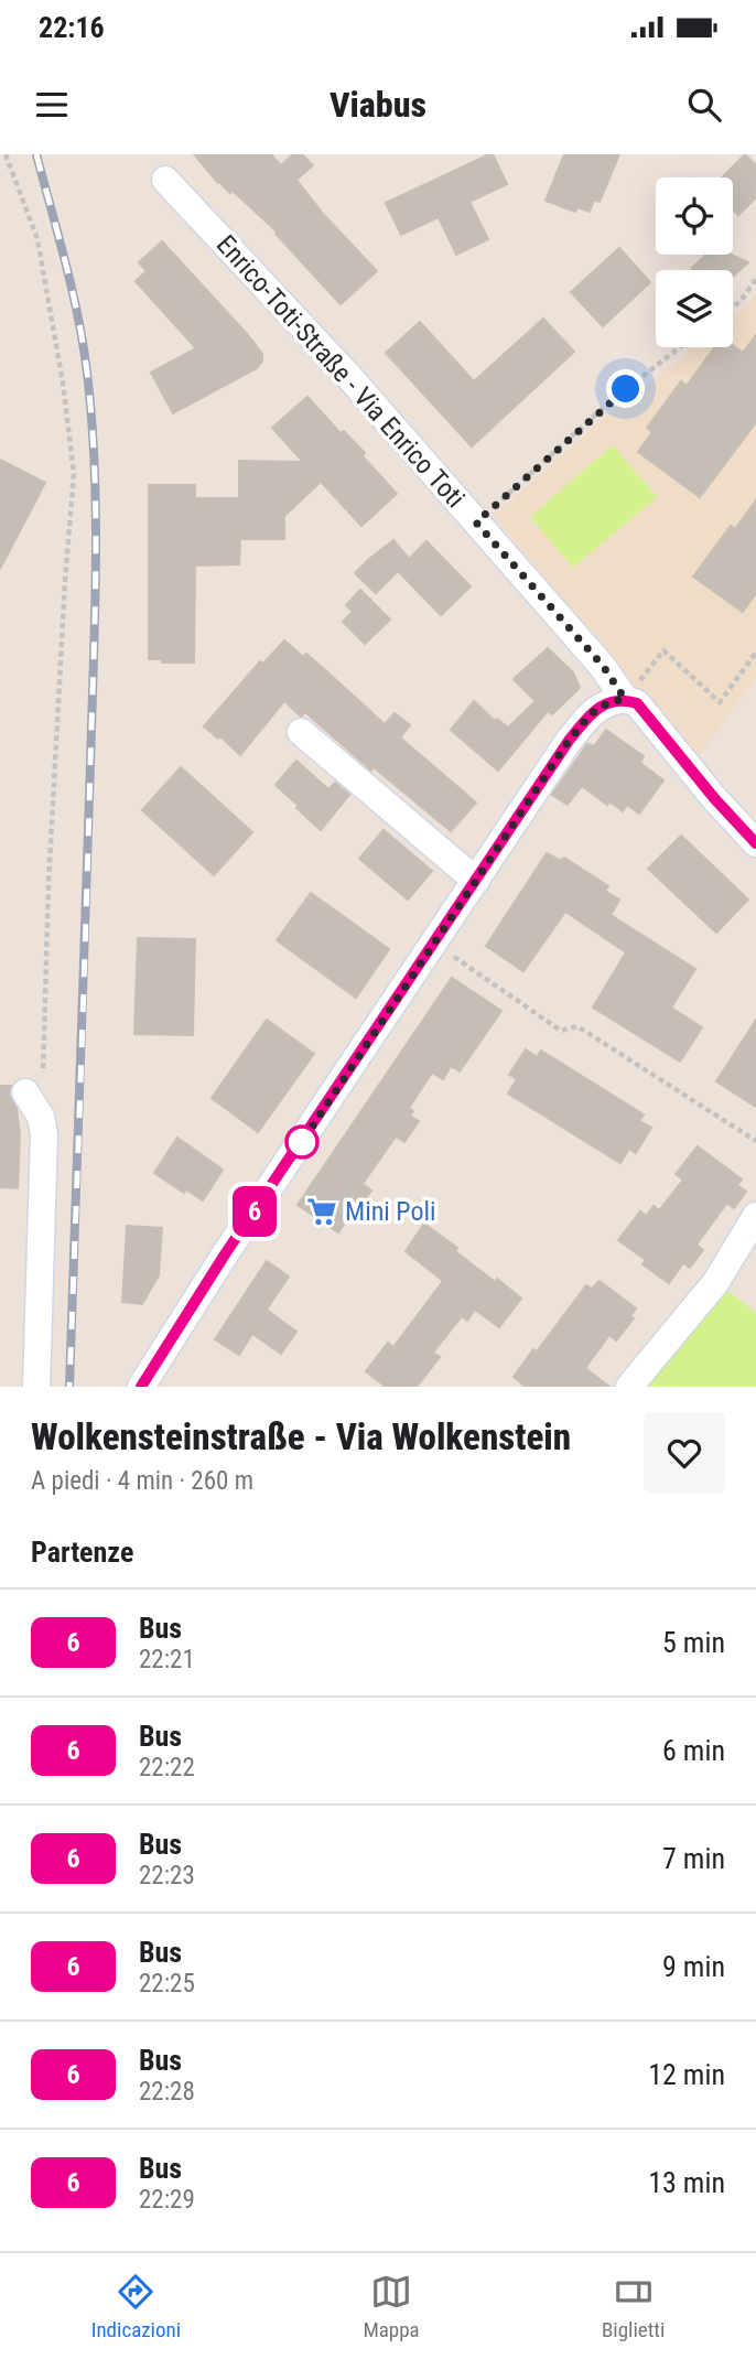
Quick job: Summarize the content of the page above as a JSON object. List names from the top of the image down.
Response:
{
  "streets": {
    "street": ["Enrico-Toti-Straße - Via Enrico Toti"]
  },
  "places": {
    "supermarket": ["Mini Poli"]
  },
  "lines": ["bus line 6"],
  "page": {
    "status": "22:16",
    "header": "Viabus",
    "on_map": "6",
    "heading": [
      ["Wolkensteinstraße - Via Wolkenstein", "A piedi · 4 min · 260 m"],
      "Partenze"
    ],
    "list": [
      {
        "mark": "6",
        "name": "Bus",
        "note": "22:21",
        "value": "5 min"
      },
      {
        "mark": "6",
        "name": "Bus",
        "note": "22:22",
        "value": "6 min"
      },
      {
        "mark": "6",
        "name": "Bus",
        "note": "22:23",
        "value": "7 min"
      },
      {
        "mark": "6",
        "name": "Bus",
        "note": "22:25",
        "value": "9 min"
      },
      {
        "mark": "6",
        "name": "Bus",
        "note": "22:28",
        "value": "12 min"
      },
      {
        "mark": "6",
        "name": "Bus",
        "note": "22:29",
        "value": "13 min"
      }
    ],
    "tabs": ["Indicazioni", "Mappa", "Biglietti"]
  }
}
